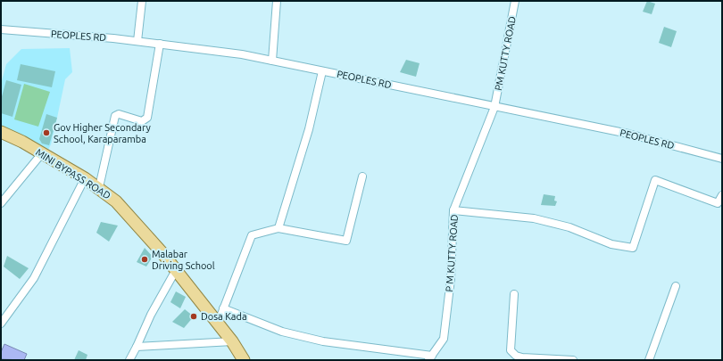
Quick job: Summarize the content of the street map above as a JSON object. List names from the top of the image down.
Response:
{
  "streets": {
    "main road": ["MINI BYPASS ROAD"],
    "street": ["PEOPLES RD", "PM KUTTY ROAD", "P M KUTTY ROAD"]
  },
  "crossings": [
    ["PEOPLES RD", "PM KUTTY ROAD"],
    ["PEOPLES RD", "P M KUTTY ROAD"],
    ["PM KUTTY ROAD", "P M KUTTY ROAD"]
  ],
  "places": ["Gov Higher Secondary School, Karaparamba", "Malabar Driving School", "Dosa Kada"]
}
